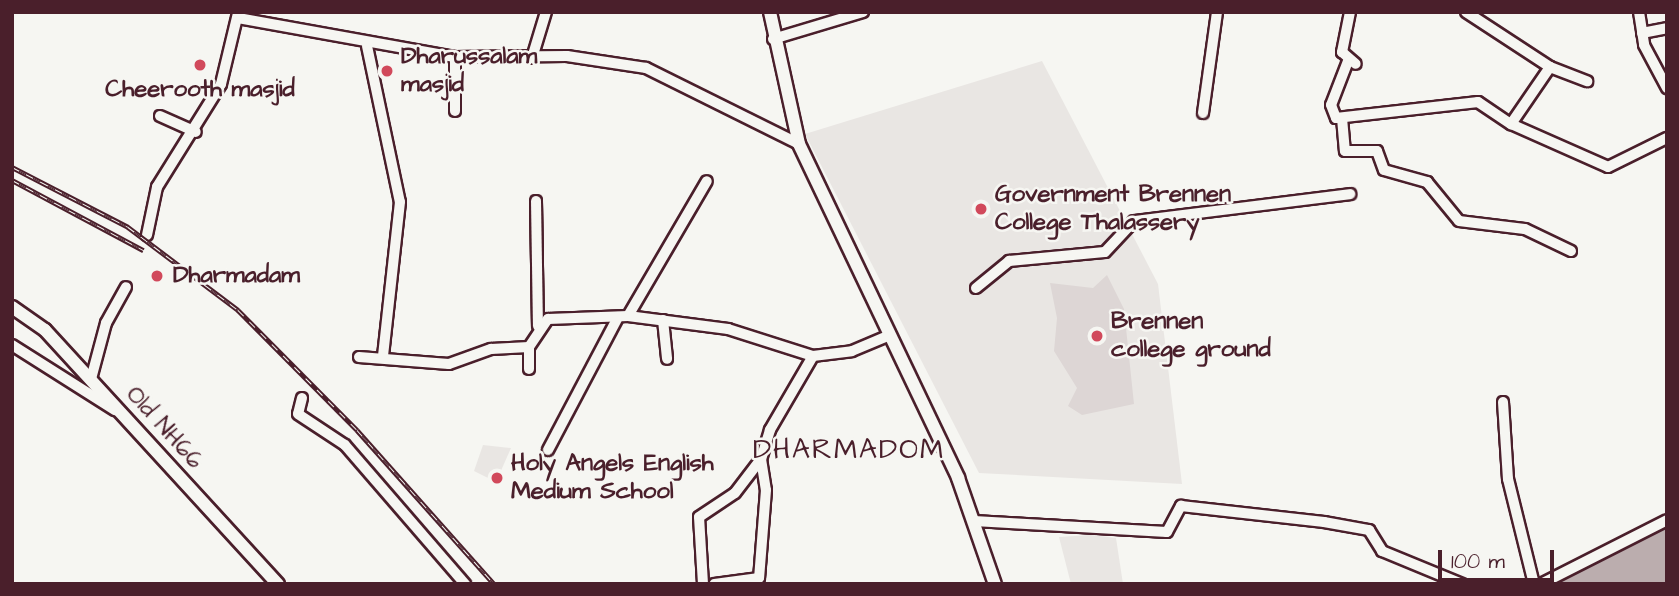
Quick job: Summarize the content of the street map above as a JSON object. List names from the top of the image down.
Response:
{
  "streets": {
    "main road": ["Old NH66"]
  },
  "districts": ["DHARMADOM"],
  "places": [
    "Cheerooth masjid",
    "Dharussalam masjid",
    "Government Brennen College Thalassery",
    "Dharmadam",
    "Brennen college ground",
    "Holy Angels English Medium School"
  ],
  "scale_bar": "100 m"
}
